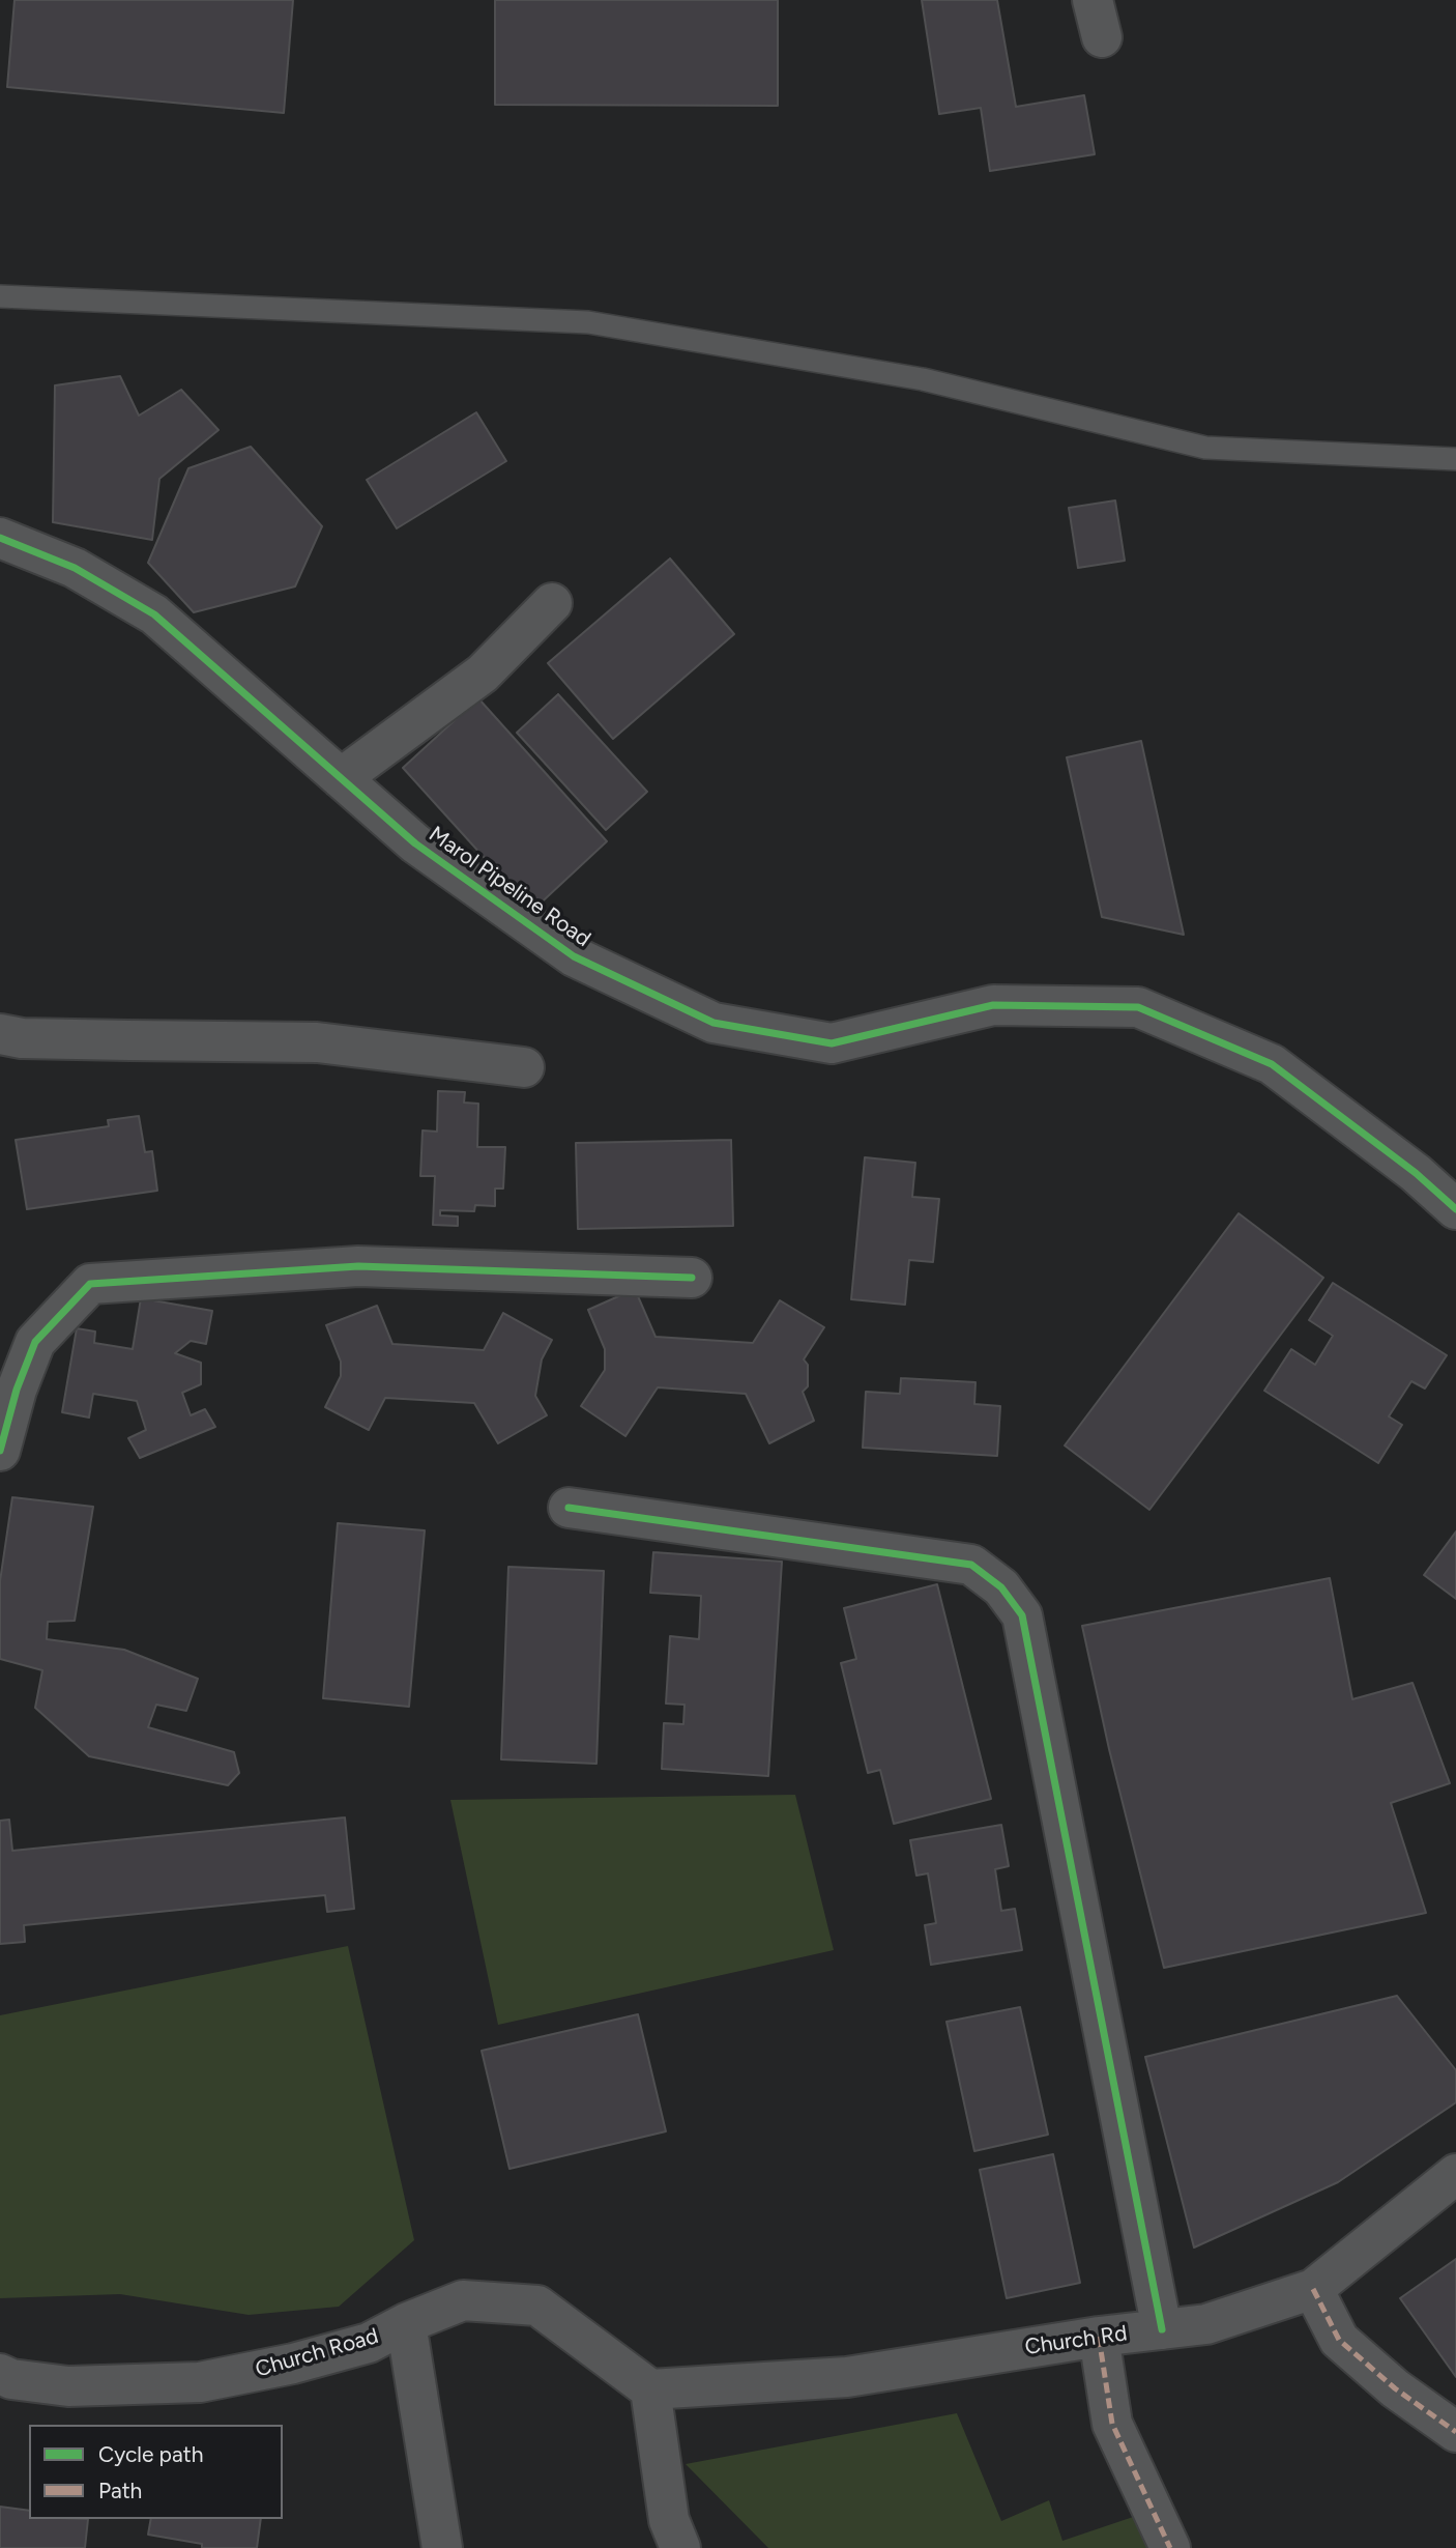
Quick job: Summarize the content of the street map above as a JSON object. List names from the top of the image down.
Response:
{
  "streets": {
    "street": ["Marol Pipeline Road", "Church Rd", "Church Road"]
  },
  "legend": ["Cycle path", "Path"]
}
